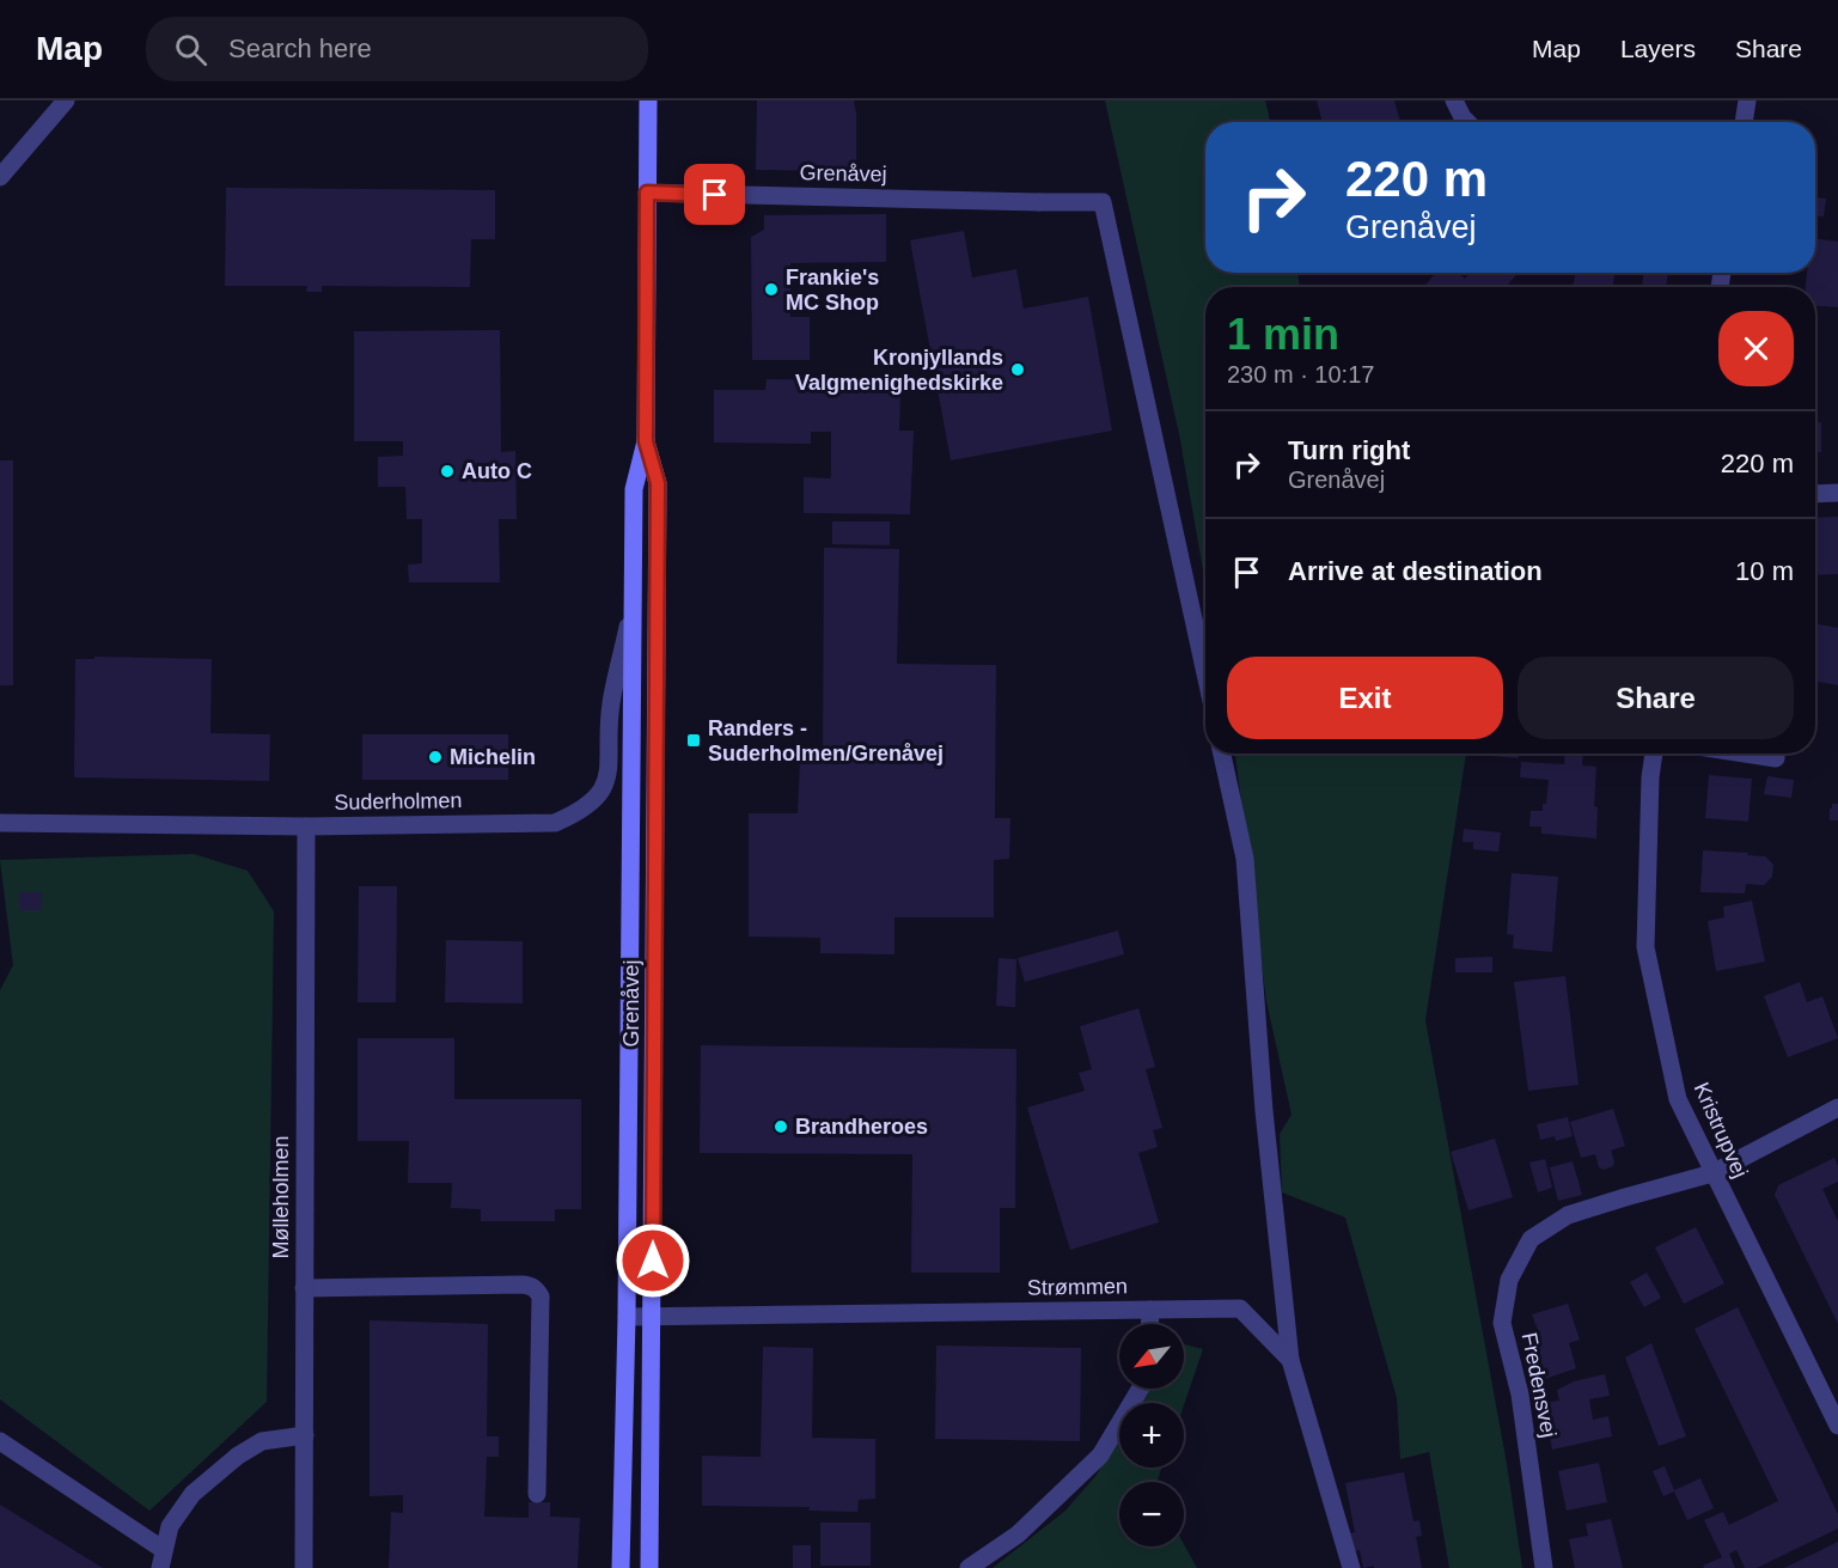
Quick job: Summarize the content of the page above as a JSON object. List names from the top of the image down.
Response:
{
  "streets": {
    "street": [
      "Grenåvej",
      "Suderholmen",
      "Kristrupvej",
      "Mølleholmen",
      "Strømmen",
      "Fredensvej"
    ]
  },
  "crossings": [
    ["Grenåvej", "Suderholmen"],
    ["Grenåvej", "Strømmen"],
    ["Suderholmen", "Mølleholmen"],
    ["Kristrupvej", "Fredensvej"]
  ],
  "places": {
    "other": [
      "Frankie's MC Shop",
      "Kronjyllands Valgmenighedskirke",
      "Auto C",
      "Michelin",
      "Brandheroes"
    ],
    "transit": ["Randers - Suderholmen/Grenåvej"]
  },
  "north": "bottom left",
  "page": {
    "header": "Map",
    "search": "Search here",
    "nav": ["Map", "Layers", "Share"],
    "turn": ["220 m", "Grenåvej"],
    "heading": ["1 min", "230 m · 10:17"],
    "list": [
      {
        "name": "Turn right",
        "note": "Grenåvej",
        "value": "220 m"
      },
      {
        "name": "Arrive at destination",
        "value": "10 m"
      }
    ],
    "buttons": ["Exit", "Share"],
    "map_buttons": ["+", "−"]
  }
}
